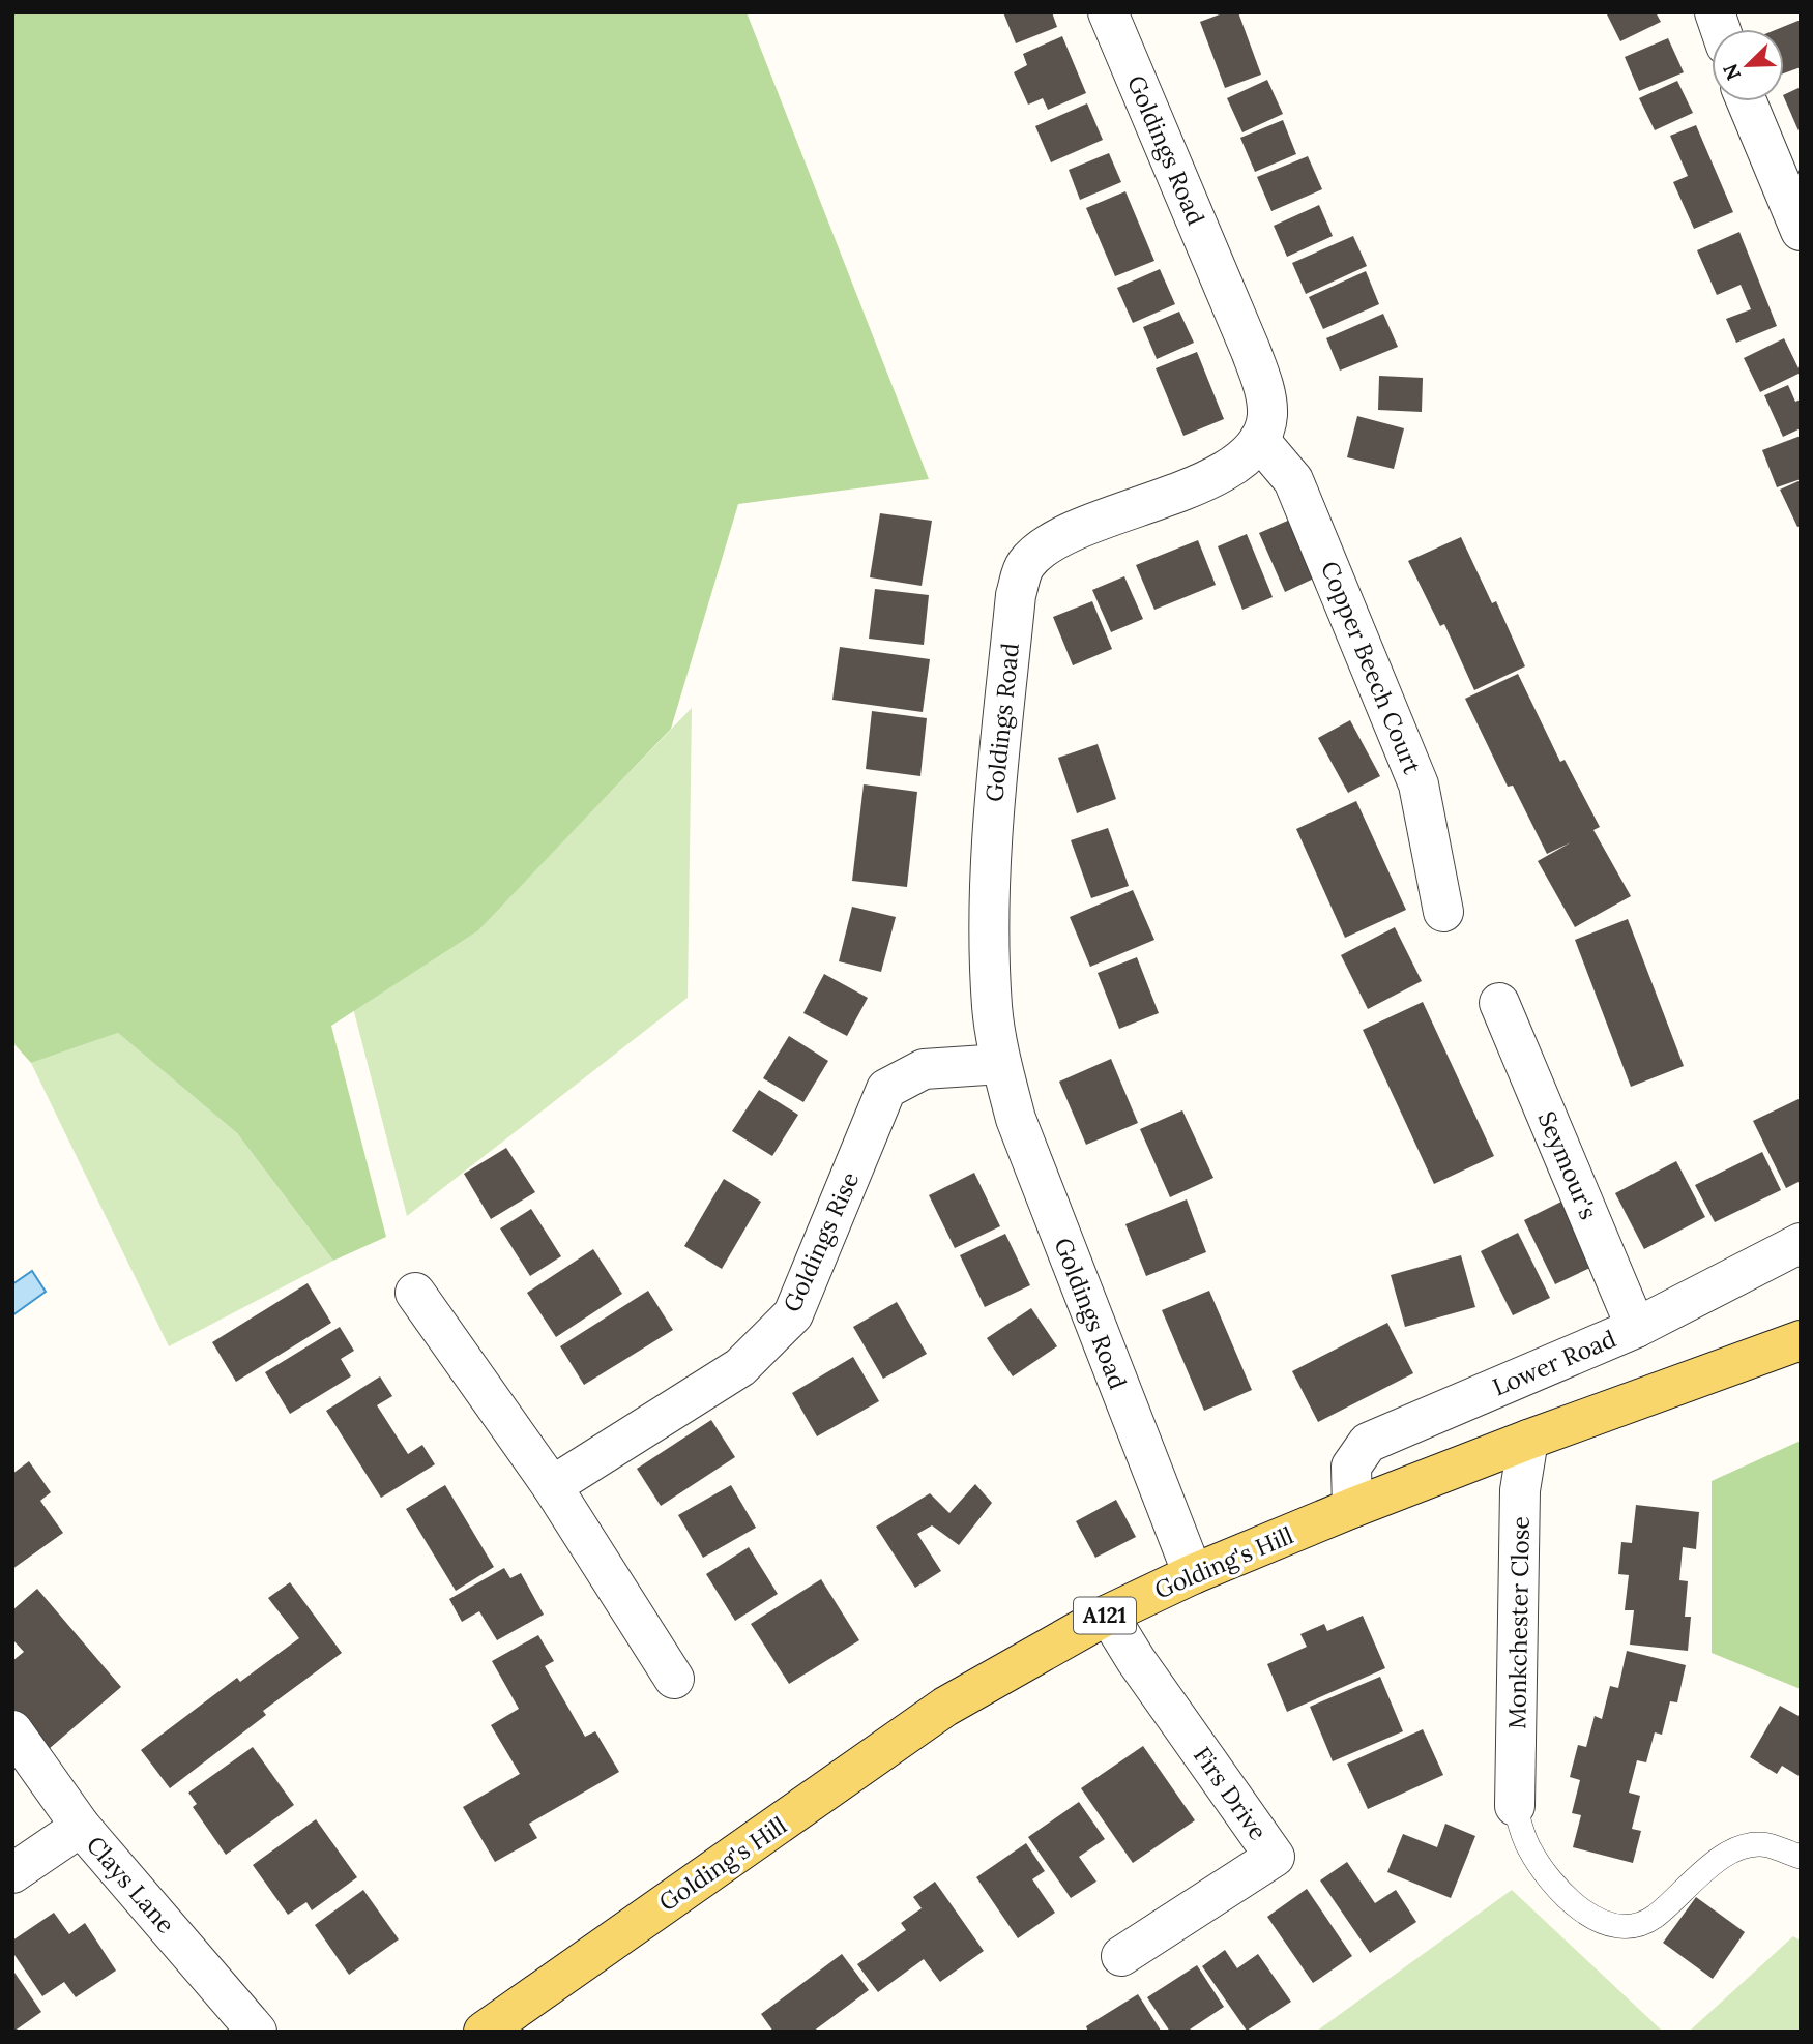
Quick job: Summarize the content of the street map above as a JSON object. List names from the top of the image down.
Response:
{
  "streets": {
    "main road": ["Golding's Hill", "A121"],
    "street": [
      "Goldings Road",
      "Copper Beech Court",
      "Seymour's",
      "Goldings Rise",
      "Lower Road",
      "Monkchester Close",
      "Firs Drive",
      "Clays Lane"
    ]
  },
  "crossings": [
    ["Goldings Road", "Copper Beech Court"],
    ["Goldings Road", "Goldings Rise"],
    ["Goldings Road", "Golding's Hill"],
    ["Seymour's", "Lower Road"],
    ["Lower Road", "Golding's Hill"],
    ["Golding's Hill", "Monkchester Close"],
    ["Golding's Hill", "Firs Drive"]
  ],
  "north": "bottom left"
}
